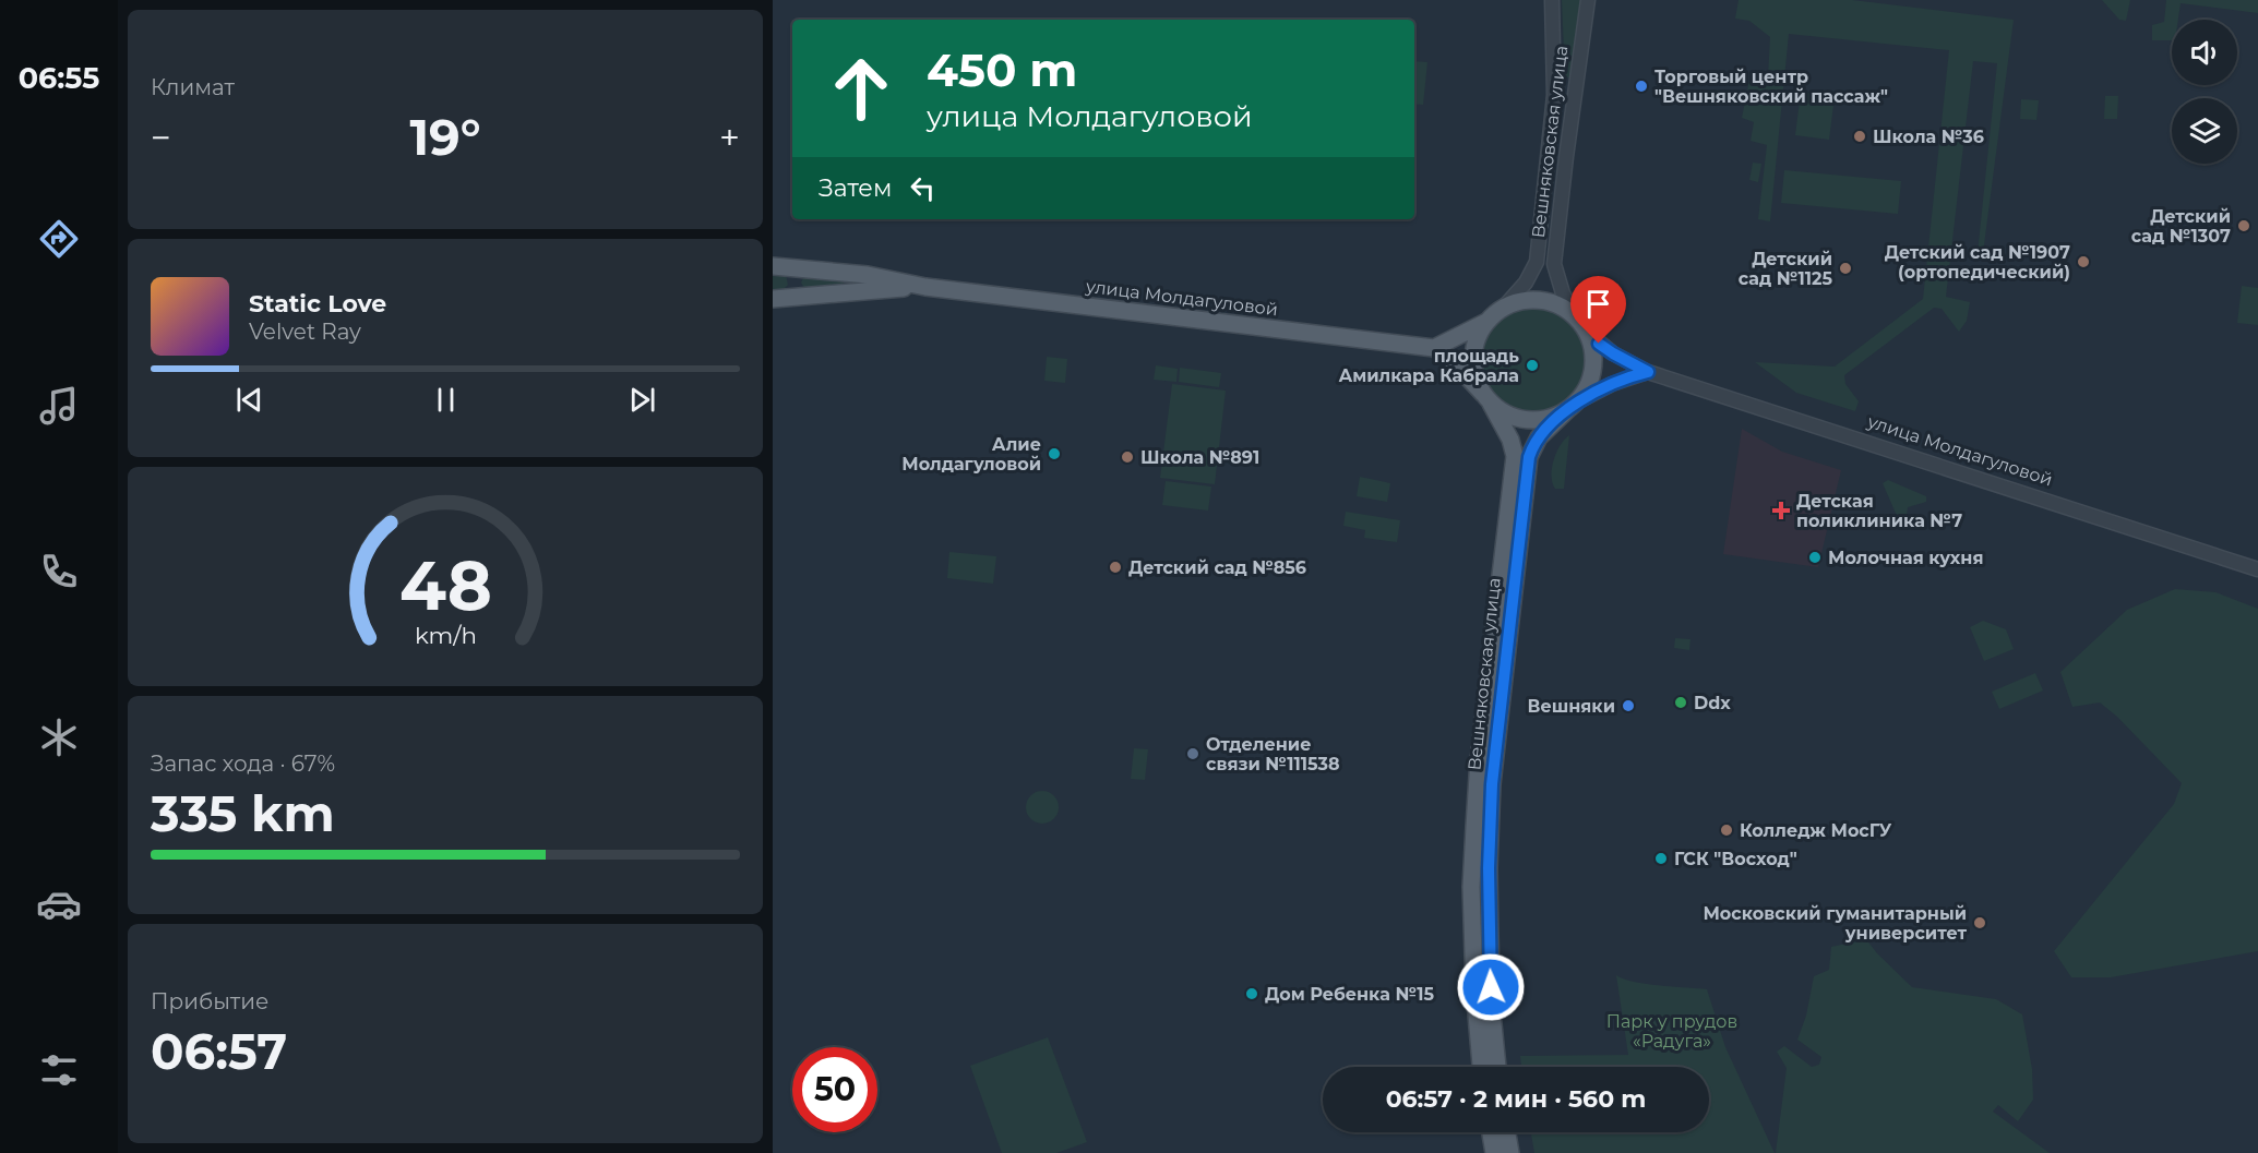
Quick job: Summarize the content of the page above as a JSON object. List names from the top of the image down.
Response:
{
  "streets": {
    "main road": ["Вешняковская улица", "улица Молдагуловой"]
  },
  "crossings": [
    ["Вешняковская улица", "улица Молдагуловой"]
  ],
  "parks": ["Парк у прудов «Радуга»"],
  "places": {
    "other": [
      "Торговый центр \"Вешняковский пассаж\"",
      "Школа №36",
      "Детский сад №1307",
      "Детский сад №1907 (ортопедический)",
      "Детский сад №1125",
      "площадь Амилкара Кабрала",
      "Алие Молдагуловой",
      "Школа №891",
      "Молочная кухня",
      "Детский сад №856",
      "Ddx",
      "Вешняки",
      "Отделение связи №111538",
      "Колледж МосГУ",
      "ГСК \"Восход\"",
      "Московский гуманитарный университет",
      "Дом Ребенка №15"
    ],
    "health": ["Детская поликлиника №7"]
  },
  "page": {
    "tabs": "06:55",
    "tile": [
      "Климат",
      ["Запас хода · 67%", "335 km"],
      ["Прибытие", "06:57"]
    ],
    "turn": ["450 m", "улица Молдагуловой"],
    "heat": ["−", "19°", "+"],
    "then": "Затем",
    "song": ["Static Love", "Velvet Ray"],
    "limit": "50",
    "trip": "06:57 · 2 мин · 560 m",
    "gauge": ["48", "km/h"]
  }
}
